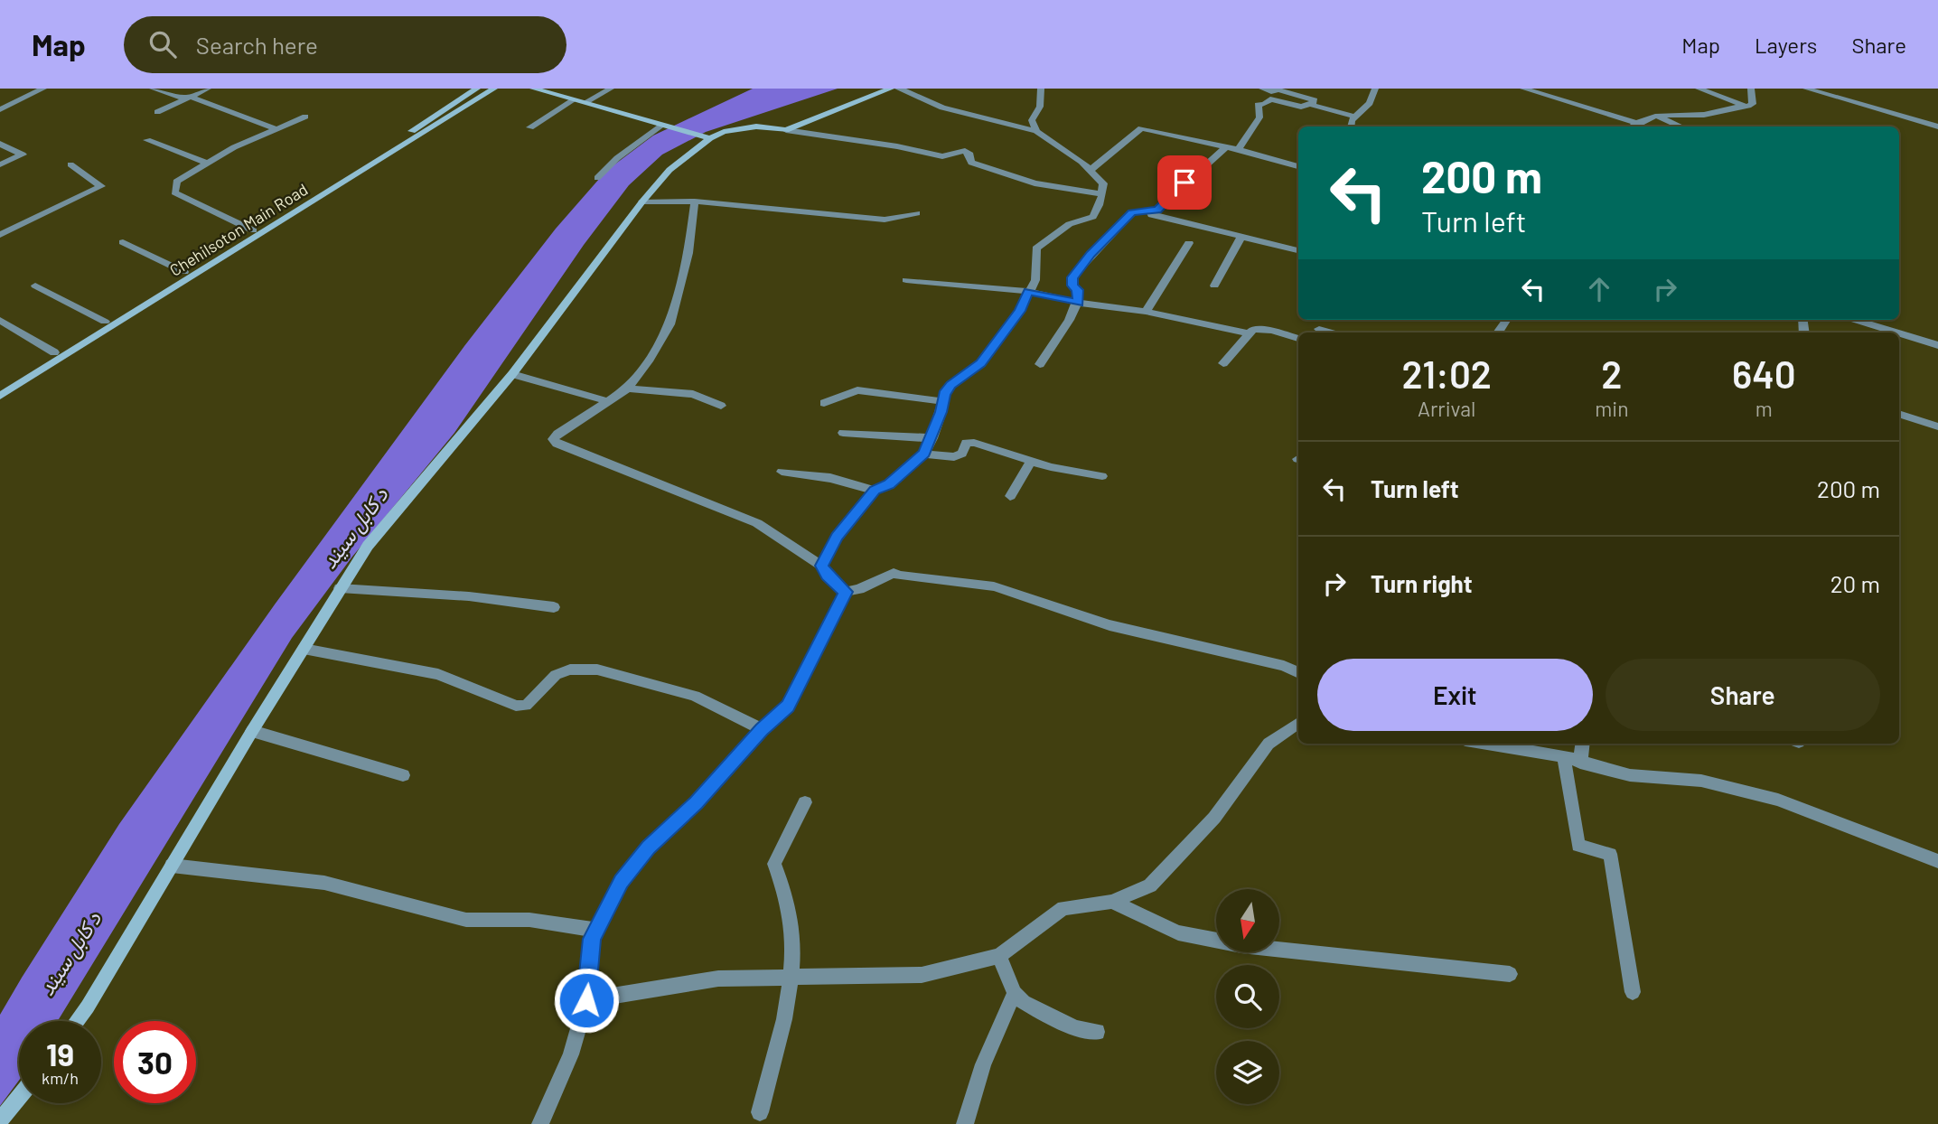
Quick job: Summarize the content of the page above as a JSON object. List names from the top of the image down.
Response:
{
  "streets": {
    "street": ["Chehilsoton Main Road"]
  },
  "water": ["د کابل سيند"],
  "north": "bottom",
  "page": {
    "header": "Map",
    "search": "Search here",
    "nav": ["Map", "Layers", "Share"],
    "turn": ["200 m", "Turn left"],
    "eta": [
      "21:02",
      "Arrival",
      "2",
      "min",
      "640",
      "m"
    ],
    "list": [
      {
        "name": "Turn left",
        "value": "200 m"
      },
      {
        "name": "Turn right",
        "value": "20 m"
      }
    ],
    "buttons": ["Exit", "Share"],
    "speed": "19 km/h",
    "limit": "30"
  }
}
